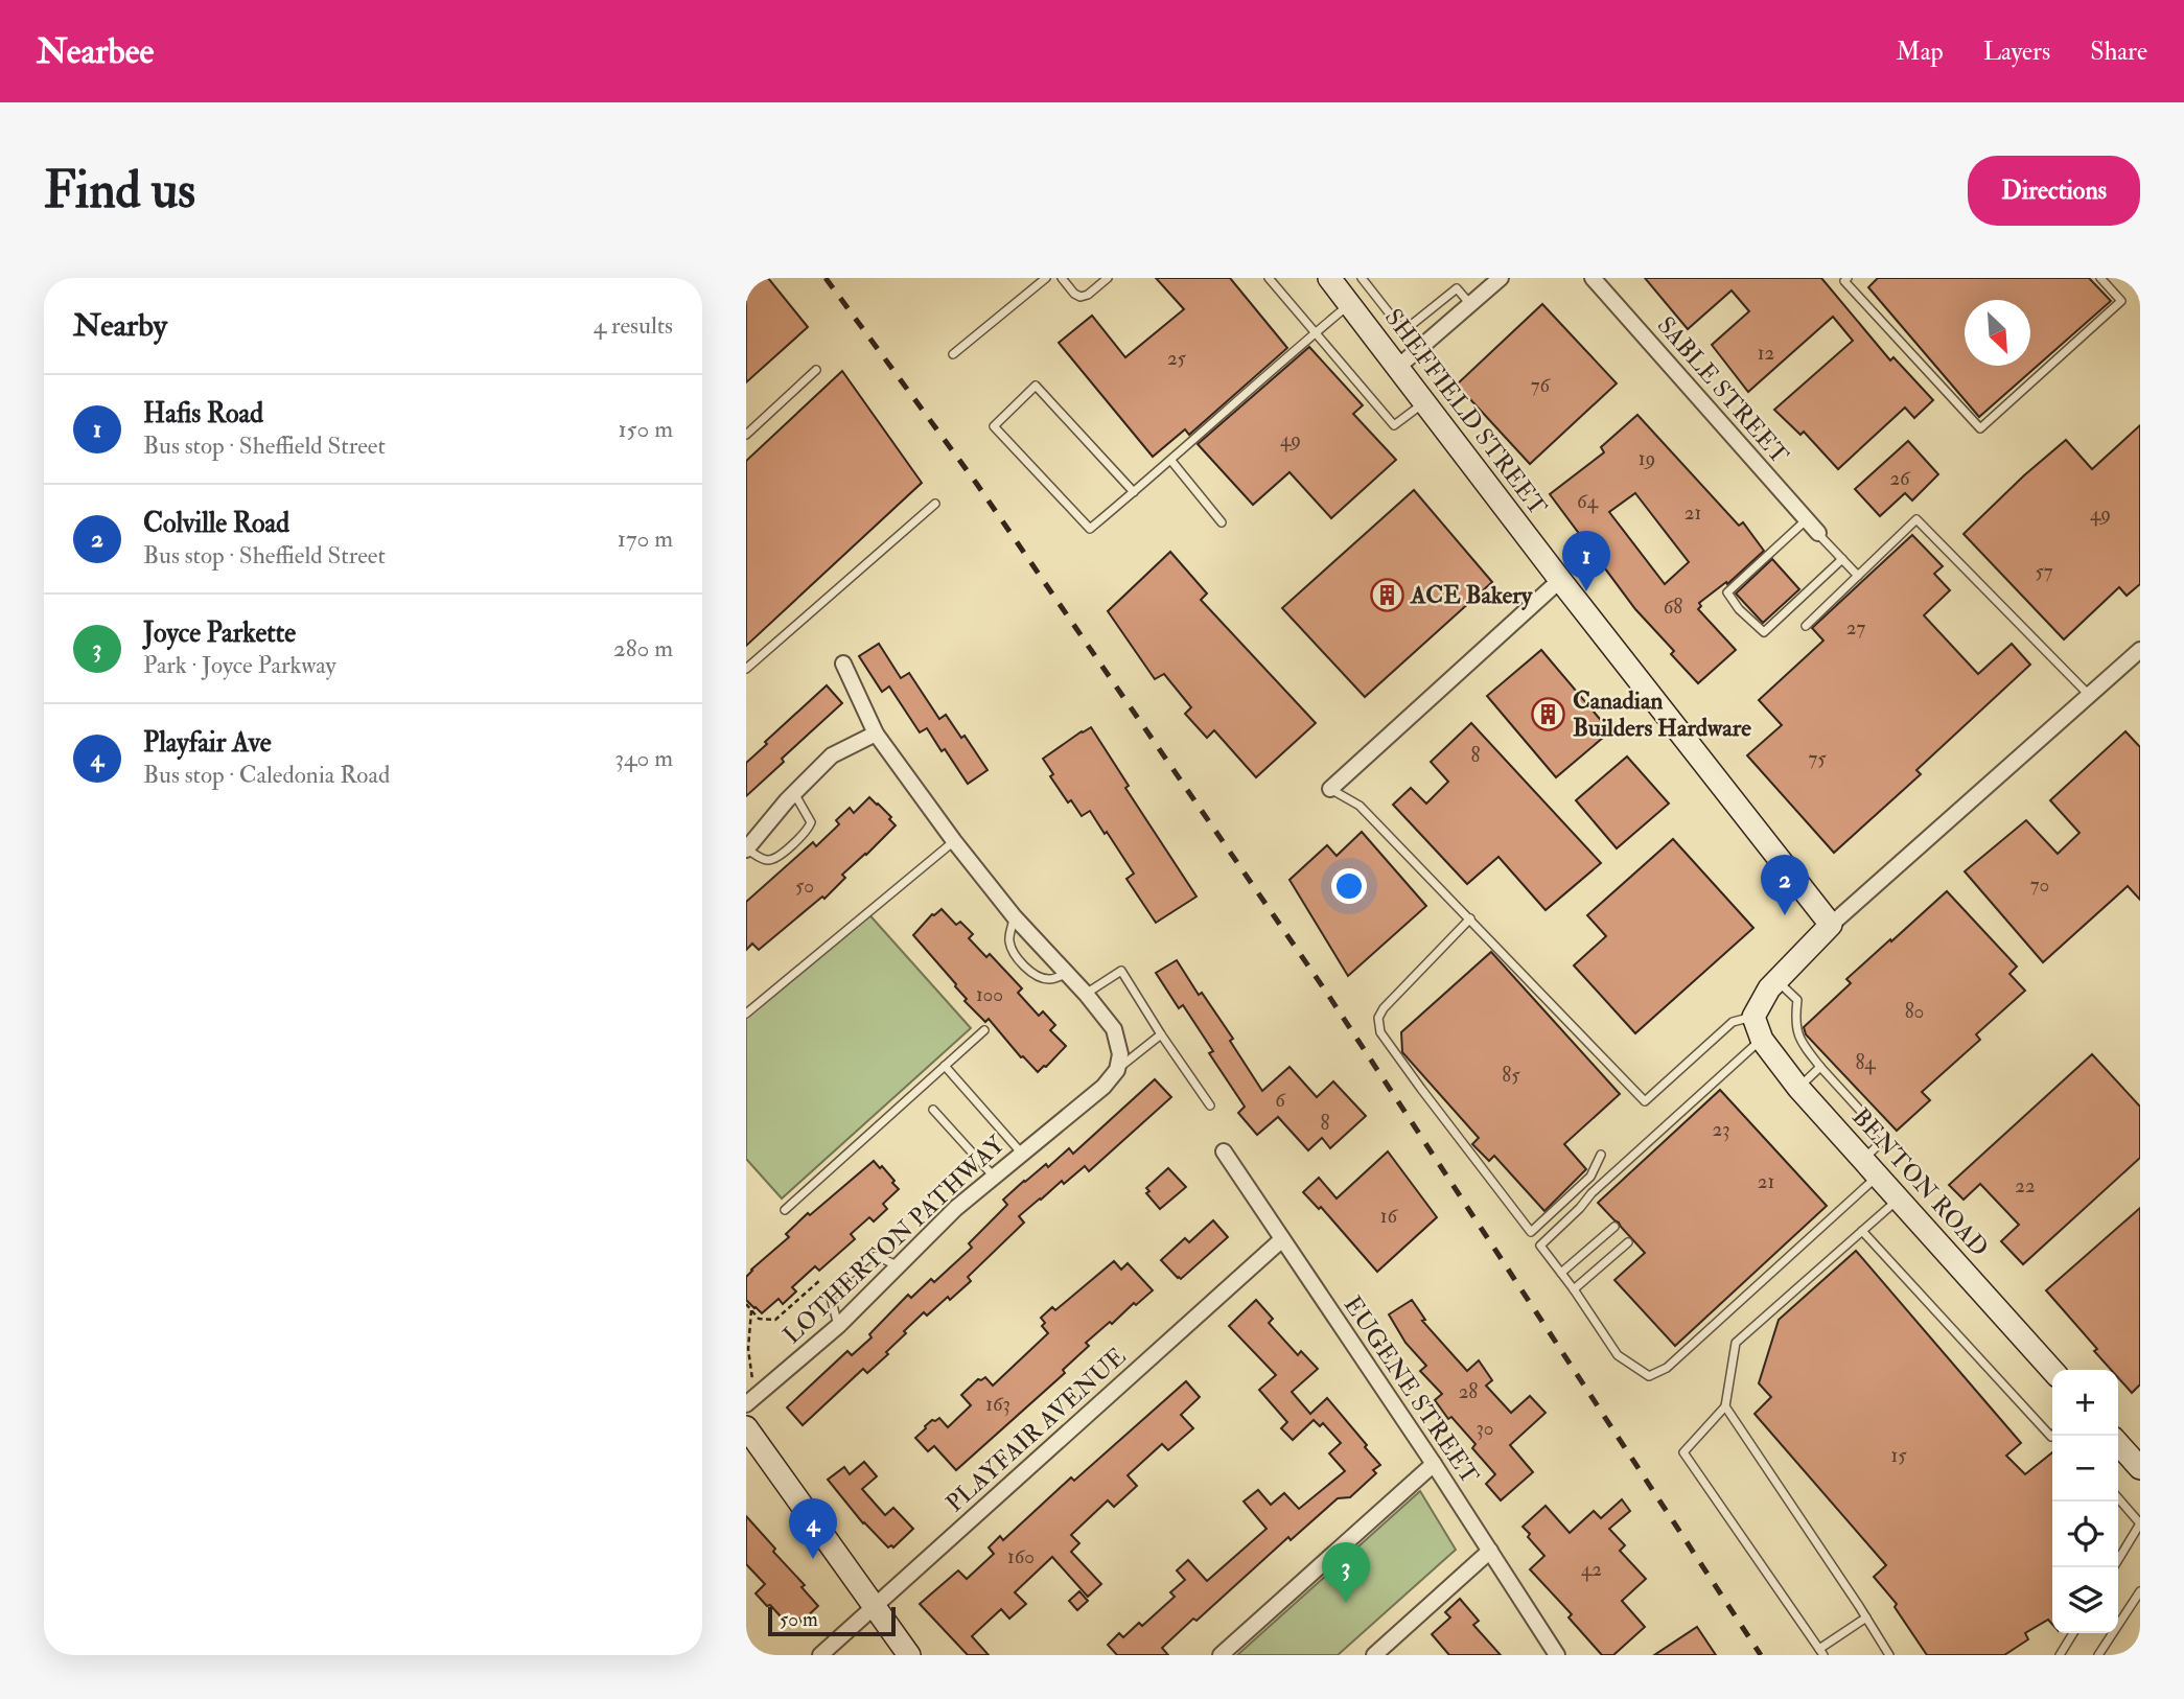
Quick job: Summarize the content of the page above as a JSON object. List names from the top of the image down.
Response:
{
  "streets": {
    "street": [
      "SABLE STREET",
      "SHEFFIELD STREET",
      "BENTON ROAD",
      "LOTHERTON PATHWAY",
      "EUGENE STREET",
      "PLAYFAIR AVENUE"
    ]
  },
  "crossings": [
    ["EUGENE STREET", "PLAYFAIR AVENUE"]
  ],
  "places": {
    "building": ["ACE Bakery", "Canadian Builders Hardware"]
  },
  "house_numbers": [
    "12",
    "25",
    "76",
    "49",
    "19",
    "26",
    "64",
    "21",
    "49",
    "57",
    "68",
    "27",
    "8",
    "75",
    "70",
    "50",
    "100",
    "80",
    "84",
    "85",
    "6",
    "8",
    "23",
    "21",
    "22",
    "16",
    "28",
    "163",
    "30",
    "15",
    "160",
    "42"
  ],
  "scale_bar": "50 m",
  "north": "bottom right",
  "page": {
    "header": "Nearbee",
    "nav": ["Map", "Layers", "Share"],
    "buttons": "Directions",
    "title": "Find us",
    "heading": ["Nearby", "4 results"],
    "list": [
      {
        "mark": "1",
        "name": "Hafis Road",
        "note": "Bus stop · Sheffield Street",
        "value": "150 m"
      },
      {
        "mark": "2",
        "name": "Colville Road",
        "note": "Bus stop · Sheffield Street",
        "value": "170 m"
      },
      {
        "mark": "3",
        "name": "Joyce Parkette",
        "note": "Park · Joyce Parkway",
        "value": "280 m"
      },
      {
        "mark": "4",
        "name": "Playfair Ave",
        "note": "Bus stop · Caledonia Road",
        "value": "340 m"
      }
    ],
    "pins": [
      "1",
      "2",
      "4",
      "3"
    ],
    "map_buttons": ["+", "−"],
    "scale": "50 m"
  }
}
